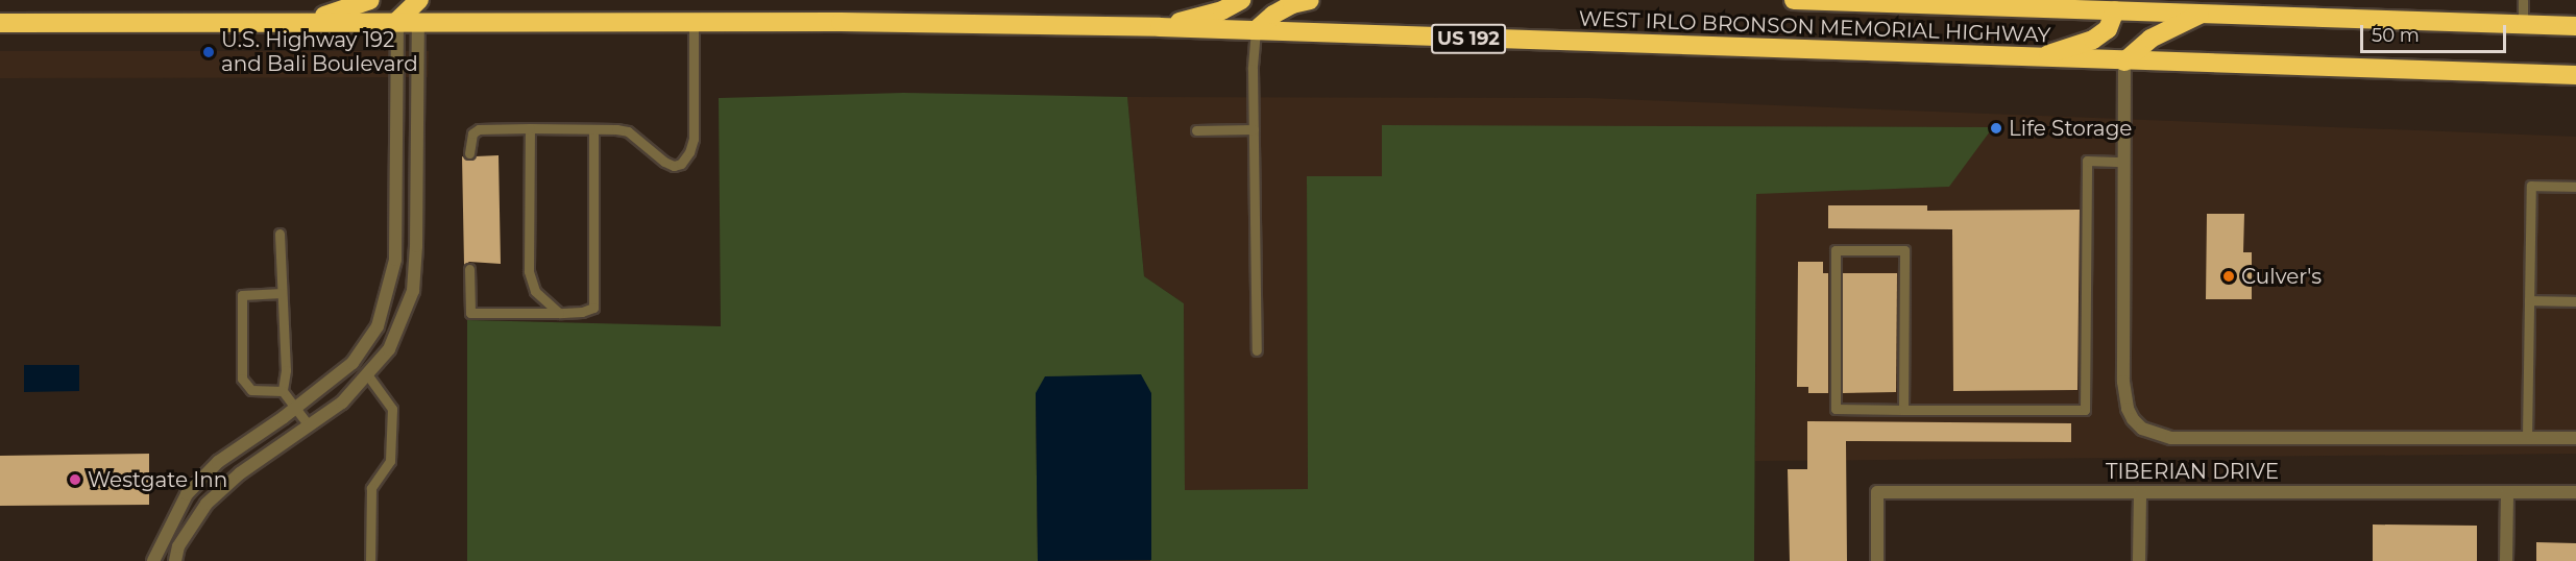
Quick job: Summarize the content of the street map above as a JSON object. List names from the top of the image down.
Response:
{
  "streets": {
    "highway": ["WEST IRLO BRONSON MEMORIAL HIGHWAY", "US 192"],
    "street": ["TIBERIAN DRIVE"]
  },
  "places": [
    "U.S. Highway 192 and Bali Boulevard",
    "Life Storage",
    "Culver's",
    "Westgate Inn"
  ],
  "scale_bar": "50 m"
}
